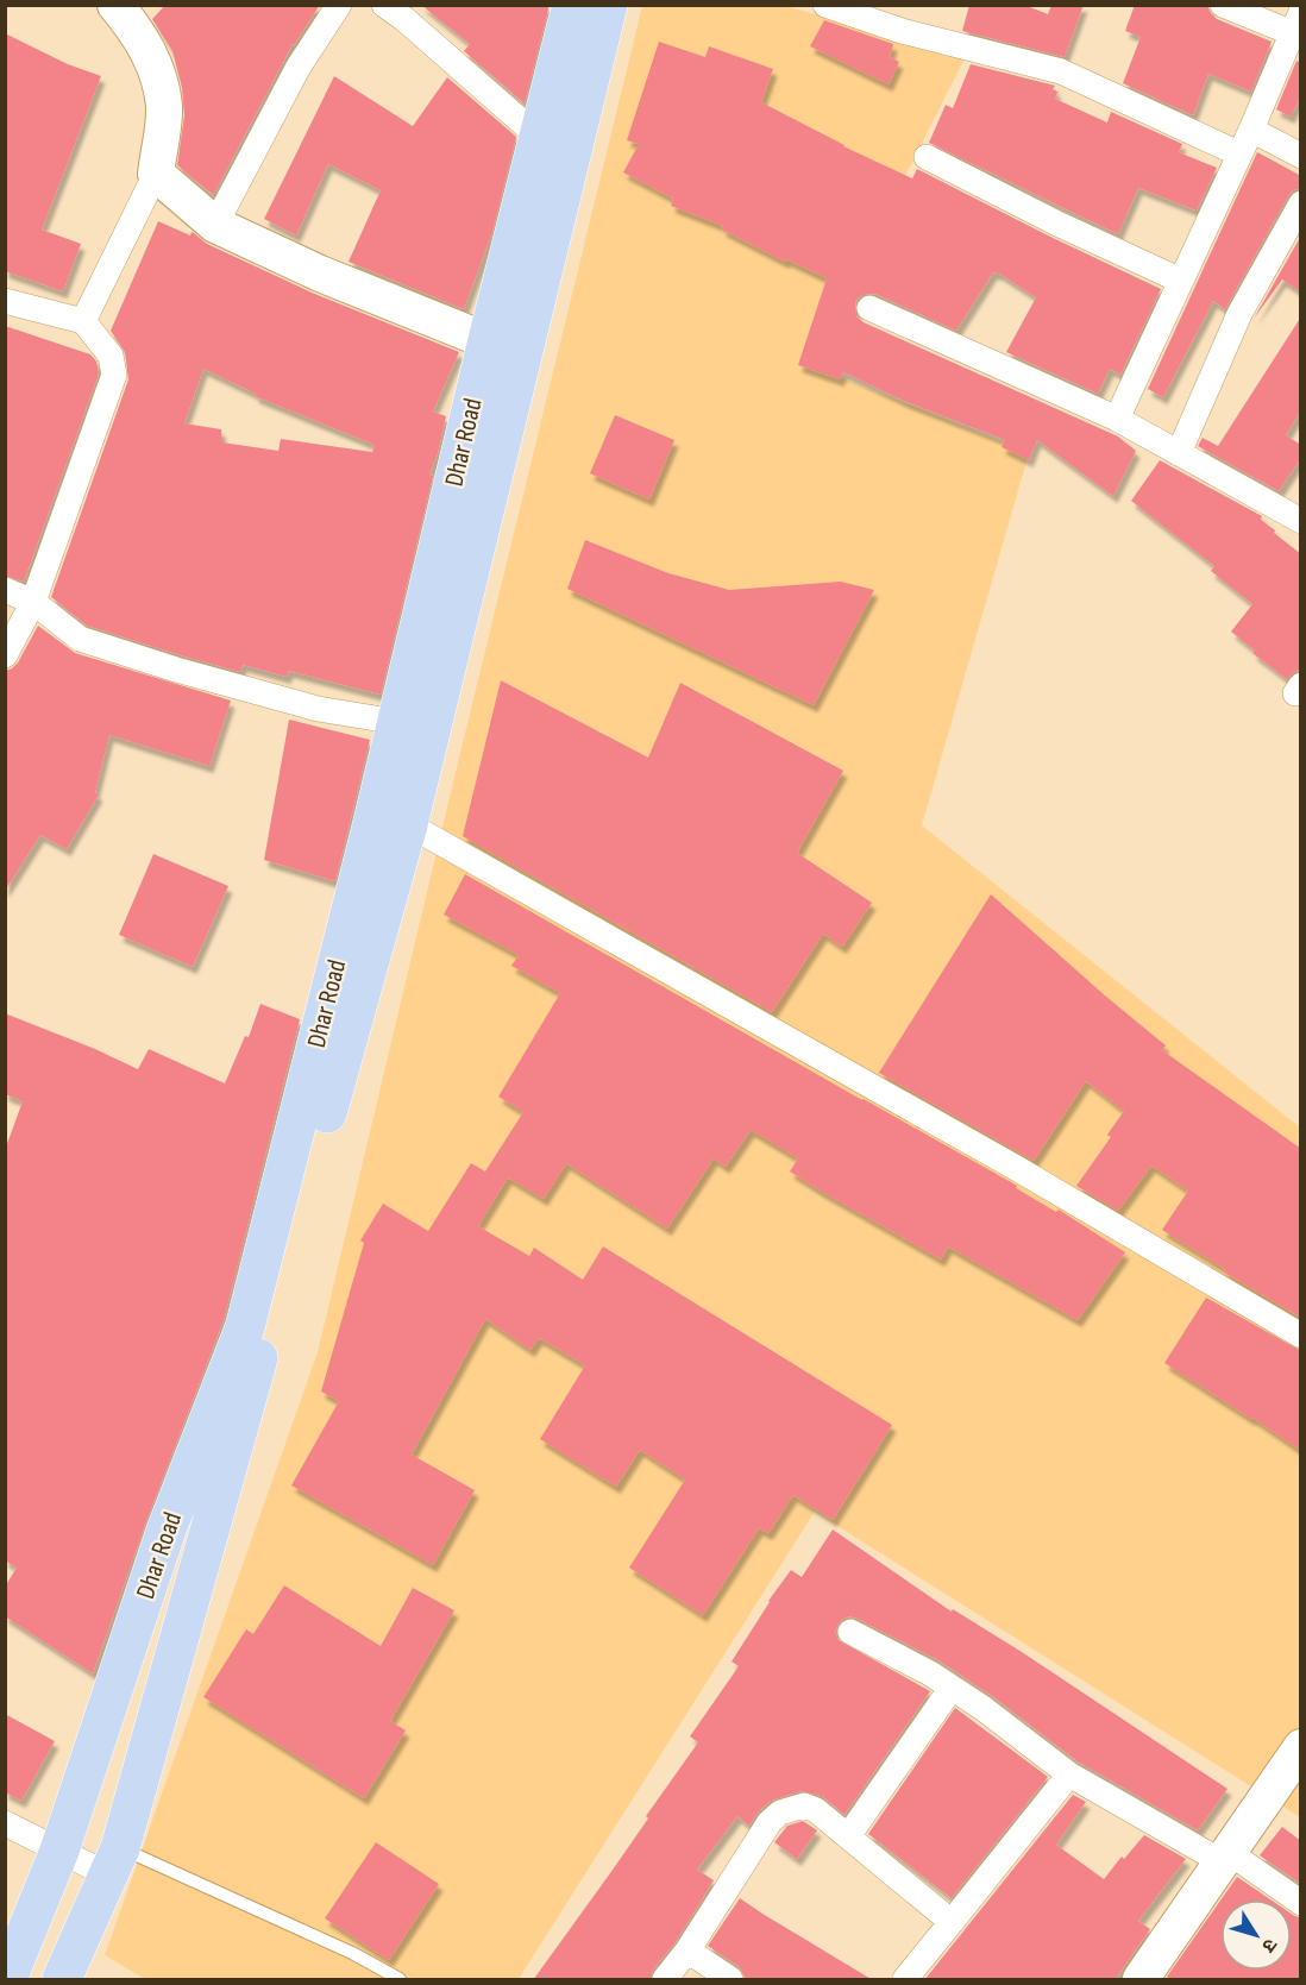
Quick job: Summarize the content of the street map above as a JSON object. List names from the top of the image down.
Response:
{
  "streets": {
    "main road": ["Dhar Road"]
  },
  "north": "bottom right"
}
